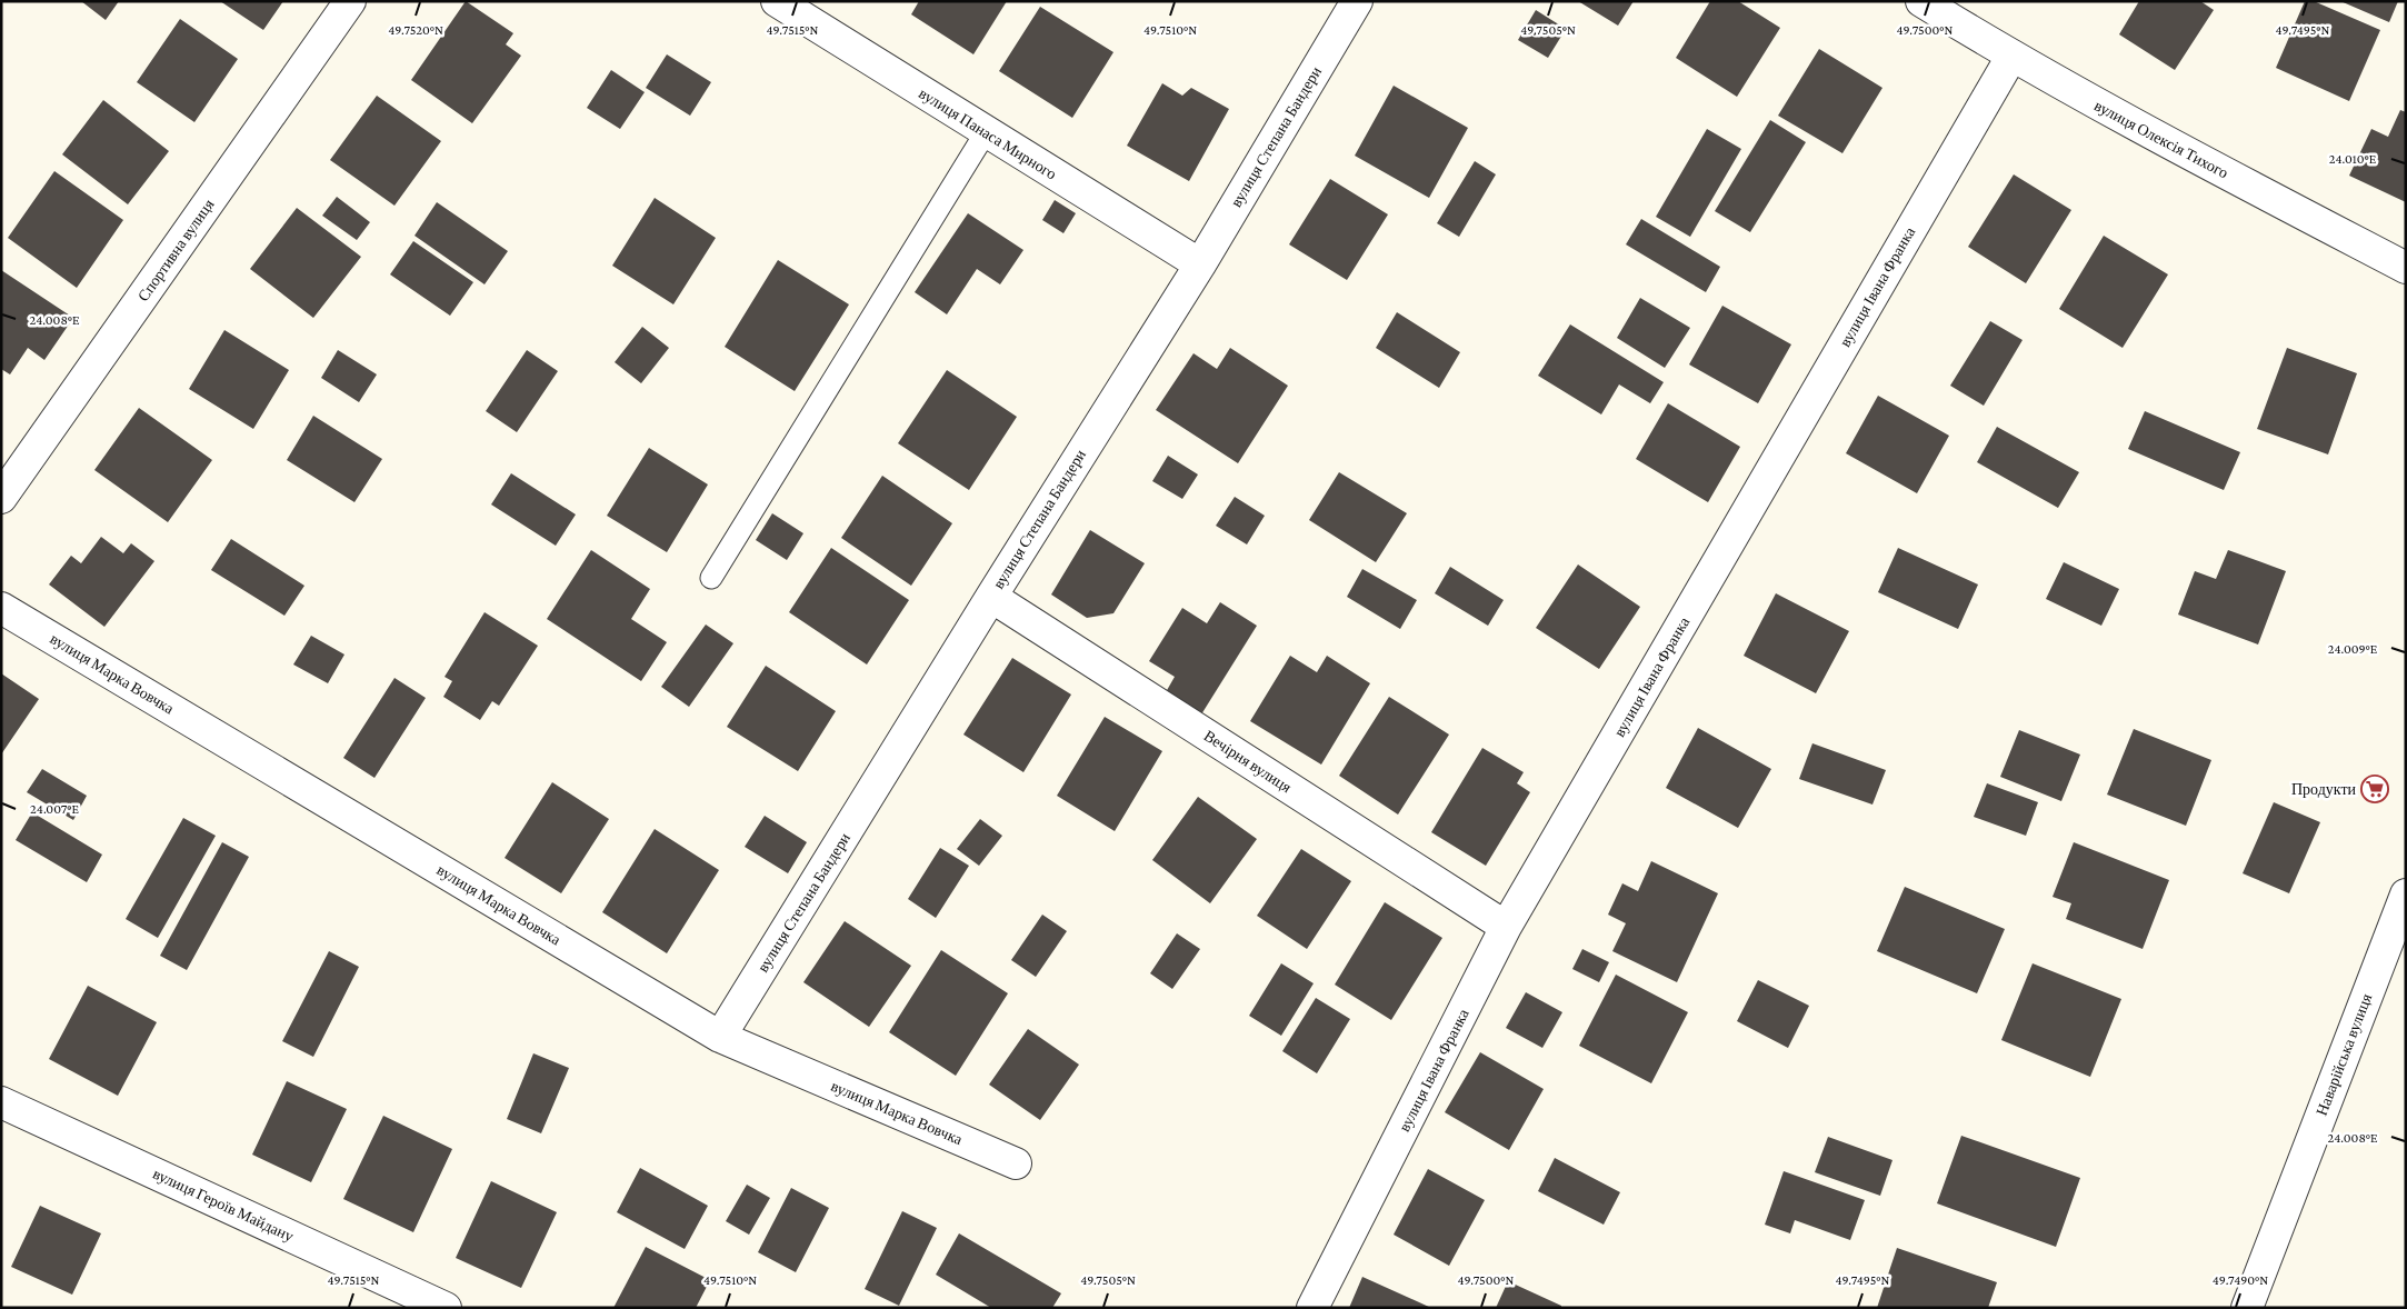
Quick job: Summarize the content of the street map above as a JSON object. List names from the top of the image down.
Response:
{
  "streets": {
    "street": [
      "вулиця Панаса Мирного",
      "вулиця Степана Бандери",
      "вулиця Олексія Тихого",
      "Спортивна вулиця",
      "вулиця Івана Франка",
      "вулиця Марка Вовчка",
      "Вечірня вулиця",
      "Наварійська вулиця",
      "вулиця Героїв Майдану"
    ]
  },
  "crossings": [
    ["вулиця Панаса Мирного", "вулиця Степана Бандери"],
    ["вулиця Степана Бандери", "вулиця Марка Вовчка"],
    ["вулиця Степана Бандери", "Вечірня вулиця"],
    ["вулиця Олексія Тихого", "вулиця Івана Франка"],
    ["вулиця Івана Франка", "Вечірня вулиця"]
  ],
  "places": {
    "supermarket": ["Продукти"]
  },
  "coordinates": [
    "49.7520°N",
    "49.7515°N",
    "49.7510°N",
    "49.7505°N",
    "49.7500°N",
    "49.7495°N",
    "24.010°E",
    "24.008°E",
    "24.009°E",
    "24.007°E",
    "49.7490°N"
  ]
}
